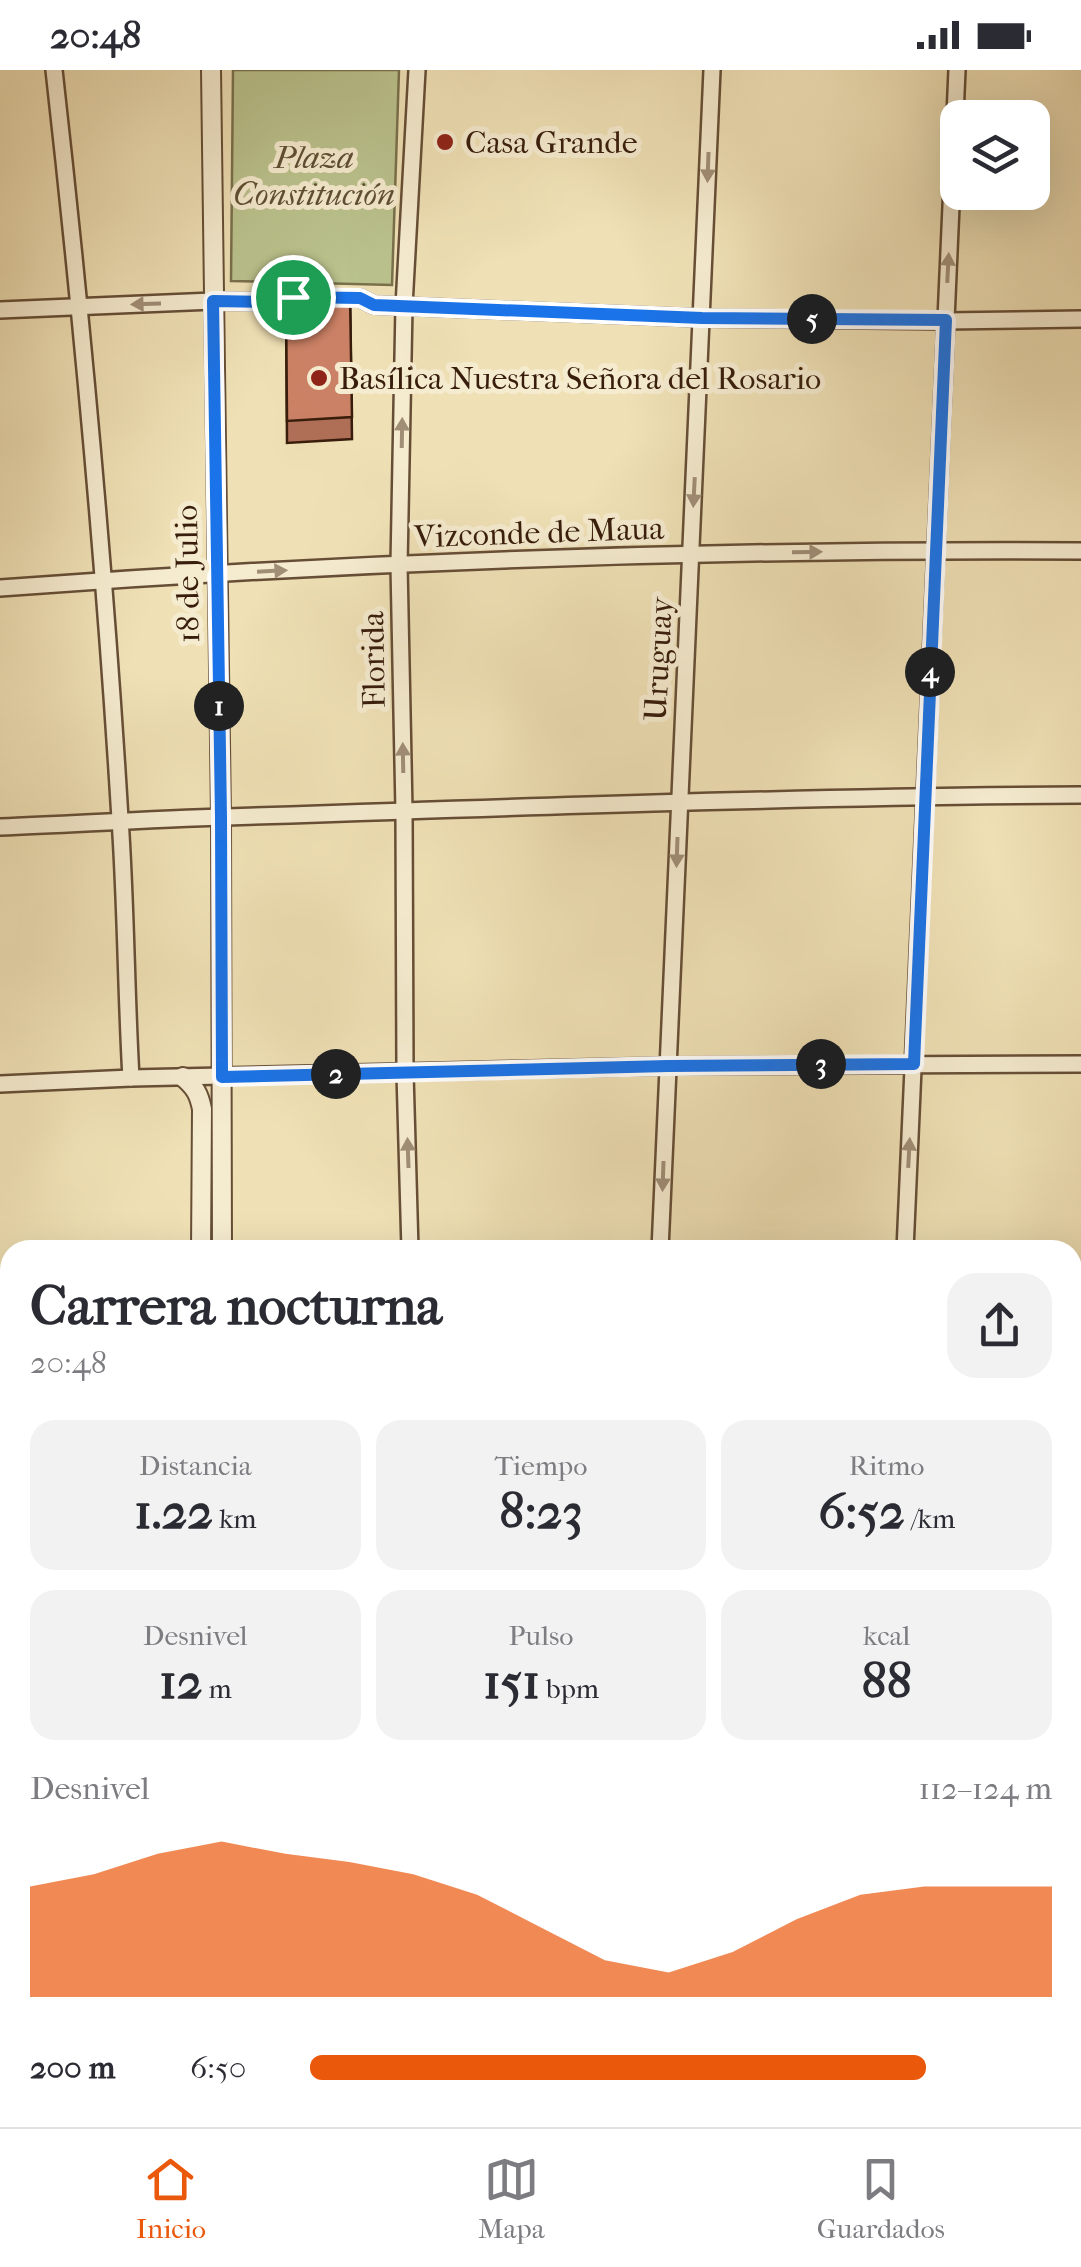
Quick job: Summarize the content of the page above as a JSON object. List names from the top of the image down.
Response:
{
  "streets": {
    "street": [
      "Vizconde de Maua",
      "18 de Julio",
      "Uruguay",
      "Florida"
    ]
  },
  "crossings": [
    ["Vizconde de Maua", "18 de Julio"],
    ["Vizconde de Maua", "Uruguay"],
    ["Vizconde de Maua", "Florida"]
  ],
  "one_way": ["Vizconde de Maua", "Uruguay", "Florida"],
  "parks": ["Plaza Constitución"],
  "places": ["Casa Grande", "Basílica Nuestra Señora del Rosario"],
  "page": {
    "status": "20:48",
    "pins": [
      "5",
      "4",
      "1",
      "3",
      "2"
    ],
    "heading": ["Carrera nocturna", "20:48"],
    "stats": [
      ["Distancia", "1.22 km"],
      ["Tiempo", "8:23"],
      ["Ritmo", "6:52 /km"],
      ["Desnivel", "12 m"],
      ["Pulso", "151 bpm"],
      ["kcal", "88"]
    ],
    "chart": ["Desnivel", "112–124 m"],
    "list": [
      {
        "name": "200 m",
        "note": "6:50"
      }
    ],
    "tabs": ["Inicio", "Mapa", "Guardados"]
  }
}
